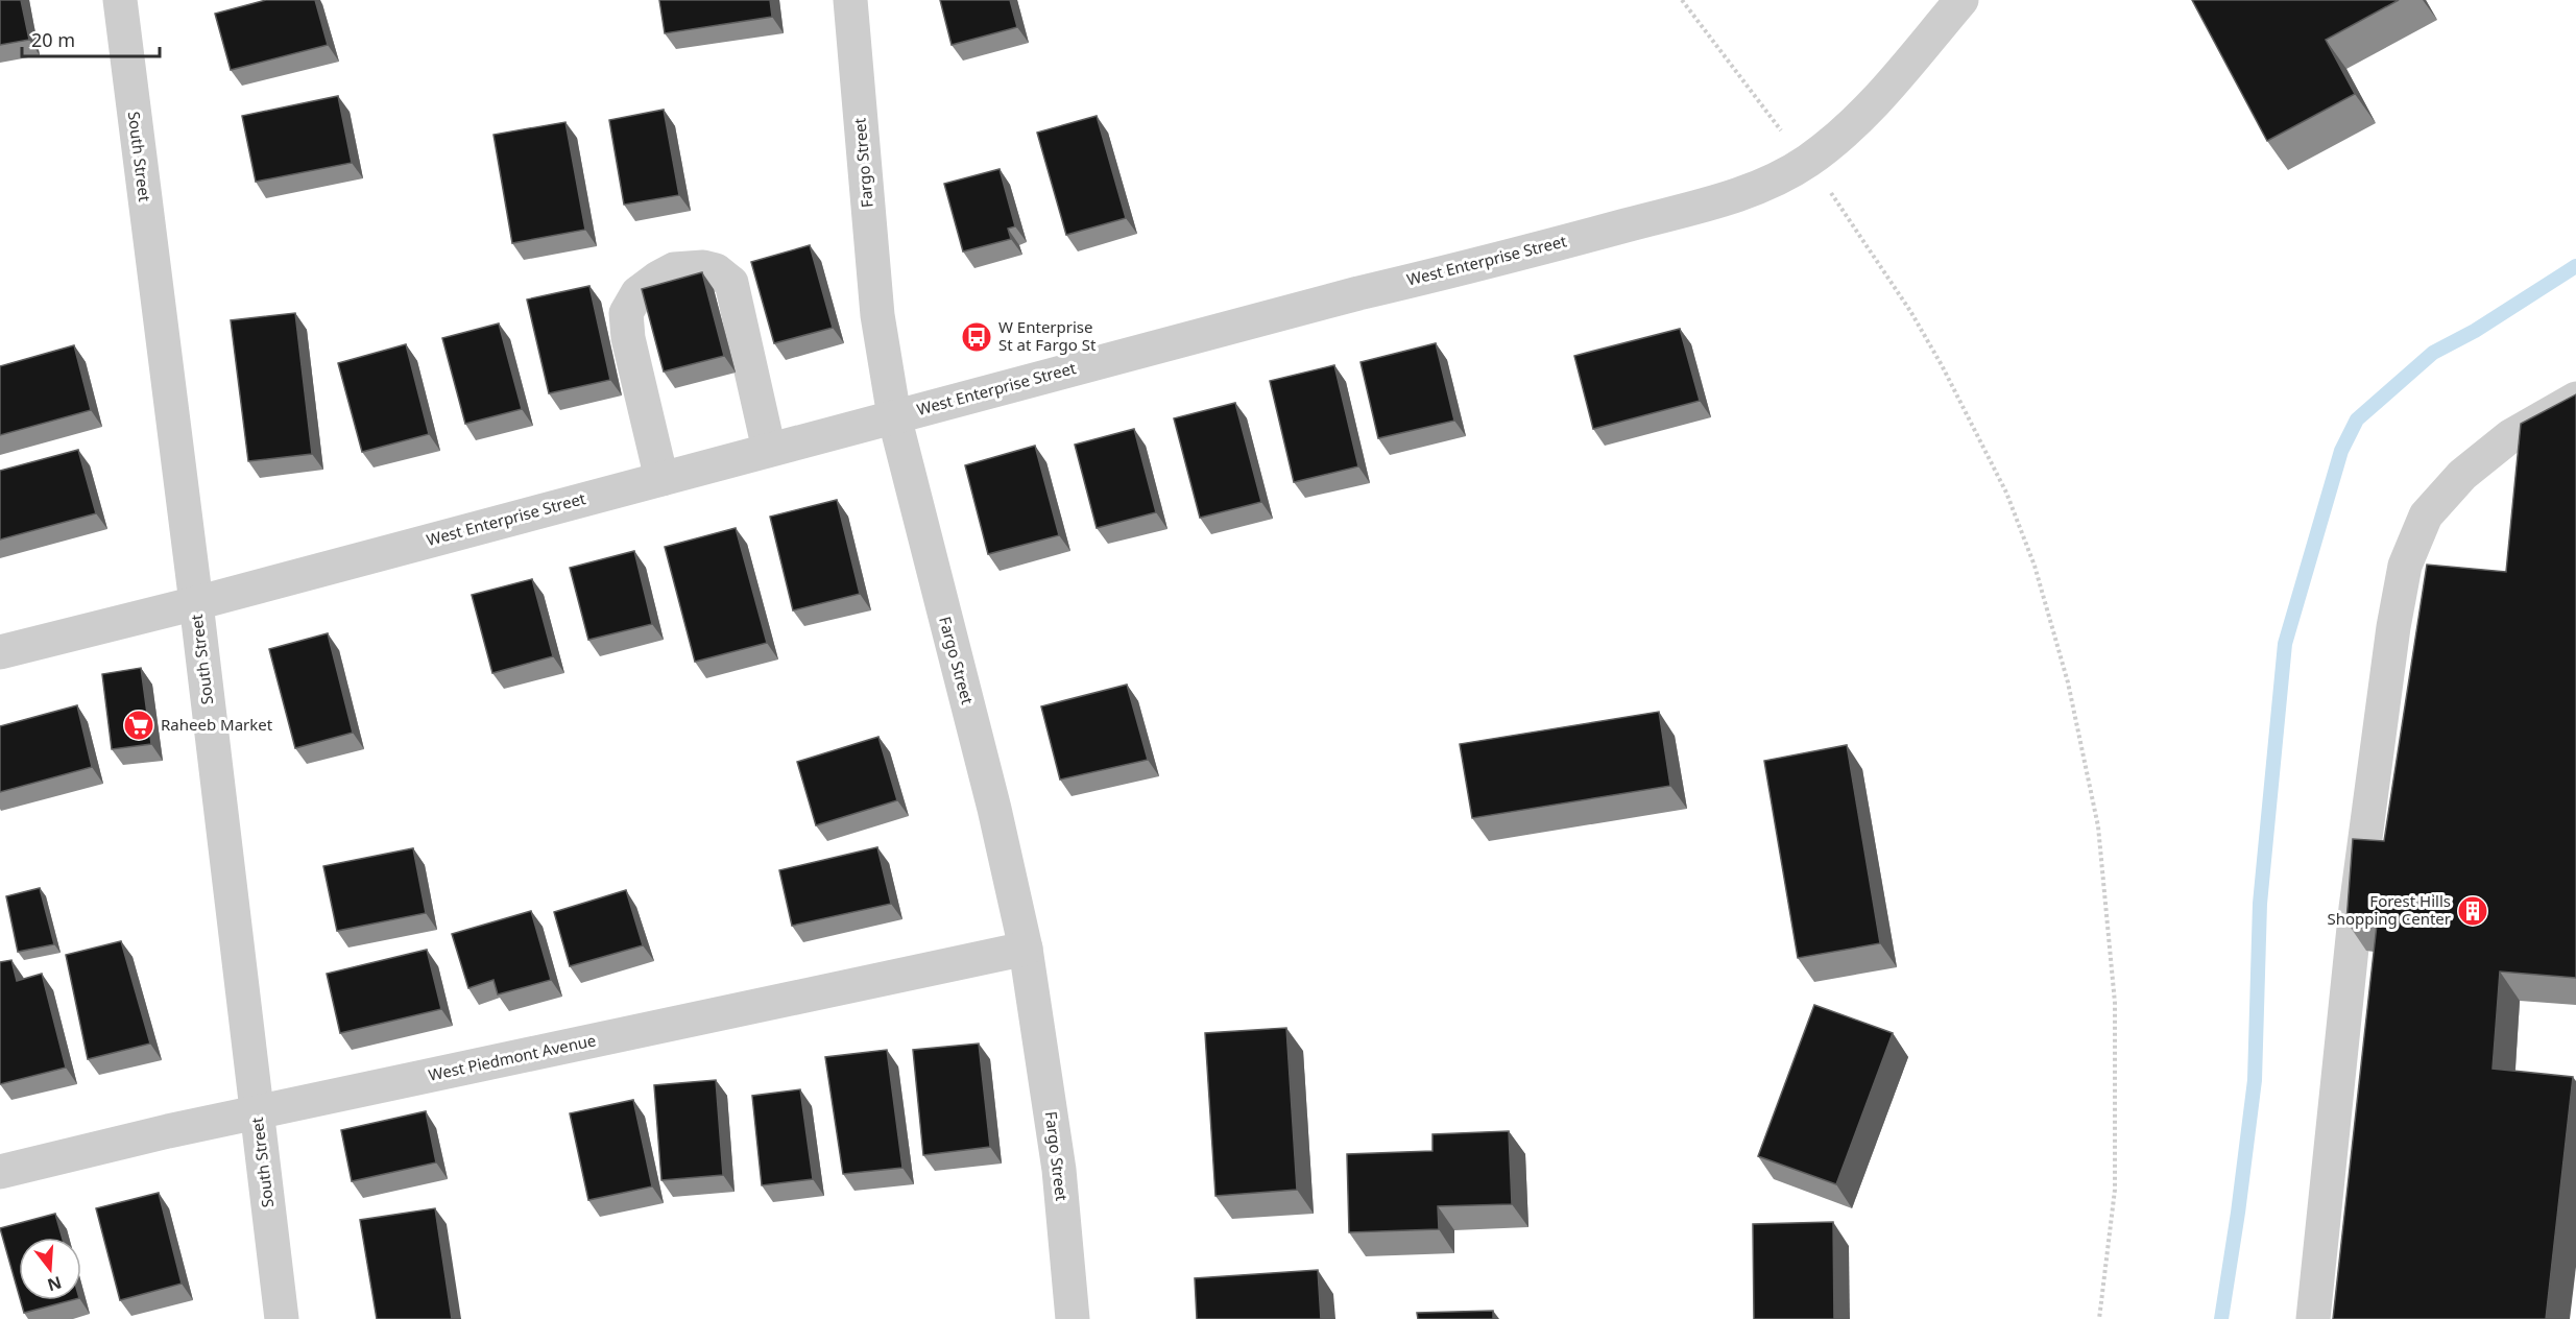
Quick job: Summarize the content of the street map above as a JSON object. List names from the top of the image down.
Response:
{
  "streets": {
    "street": [
      "South Street",
      "Fargo Street",
      "West Enterprise Street",
      "West Piedmont Avenue"
    ]
  },
  "crossings": [
    ["South Street", "West Enterprise Street"],
    ["South Street", "West Piedmont Avenue"],
    ["Fargo Street", "West Enterprise Street"],
    ["Fargo Street", "West Piedmont Avenue"]
  ],
  "places": {
    "bus stop": ["W Enterprise St at Fargo St"],
    "supermarket": ["Raheeb Market"],
    "building": ["Forest Hills Shopping Center"]
  },
  "scale_bar": "20 m",
  "north": "bottom"
}
